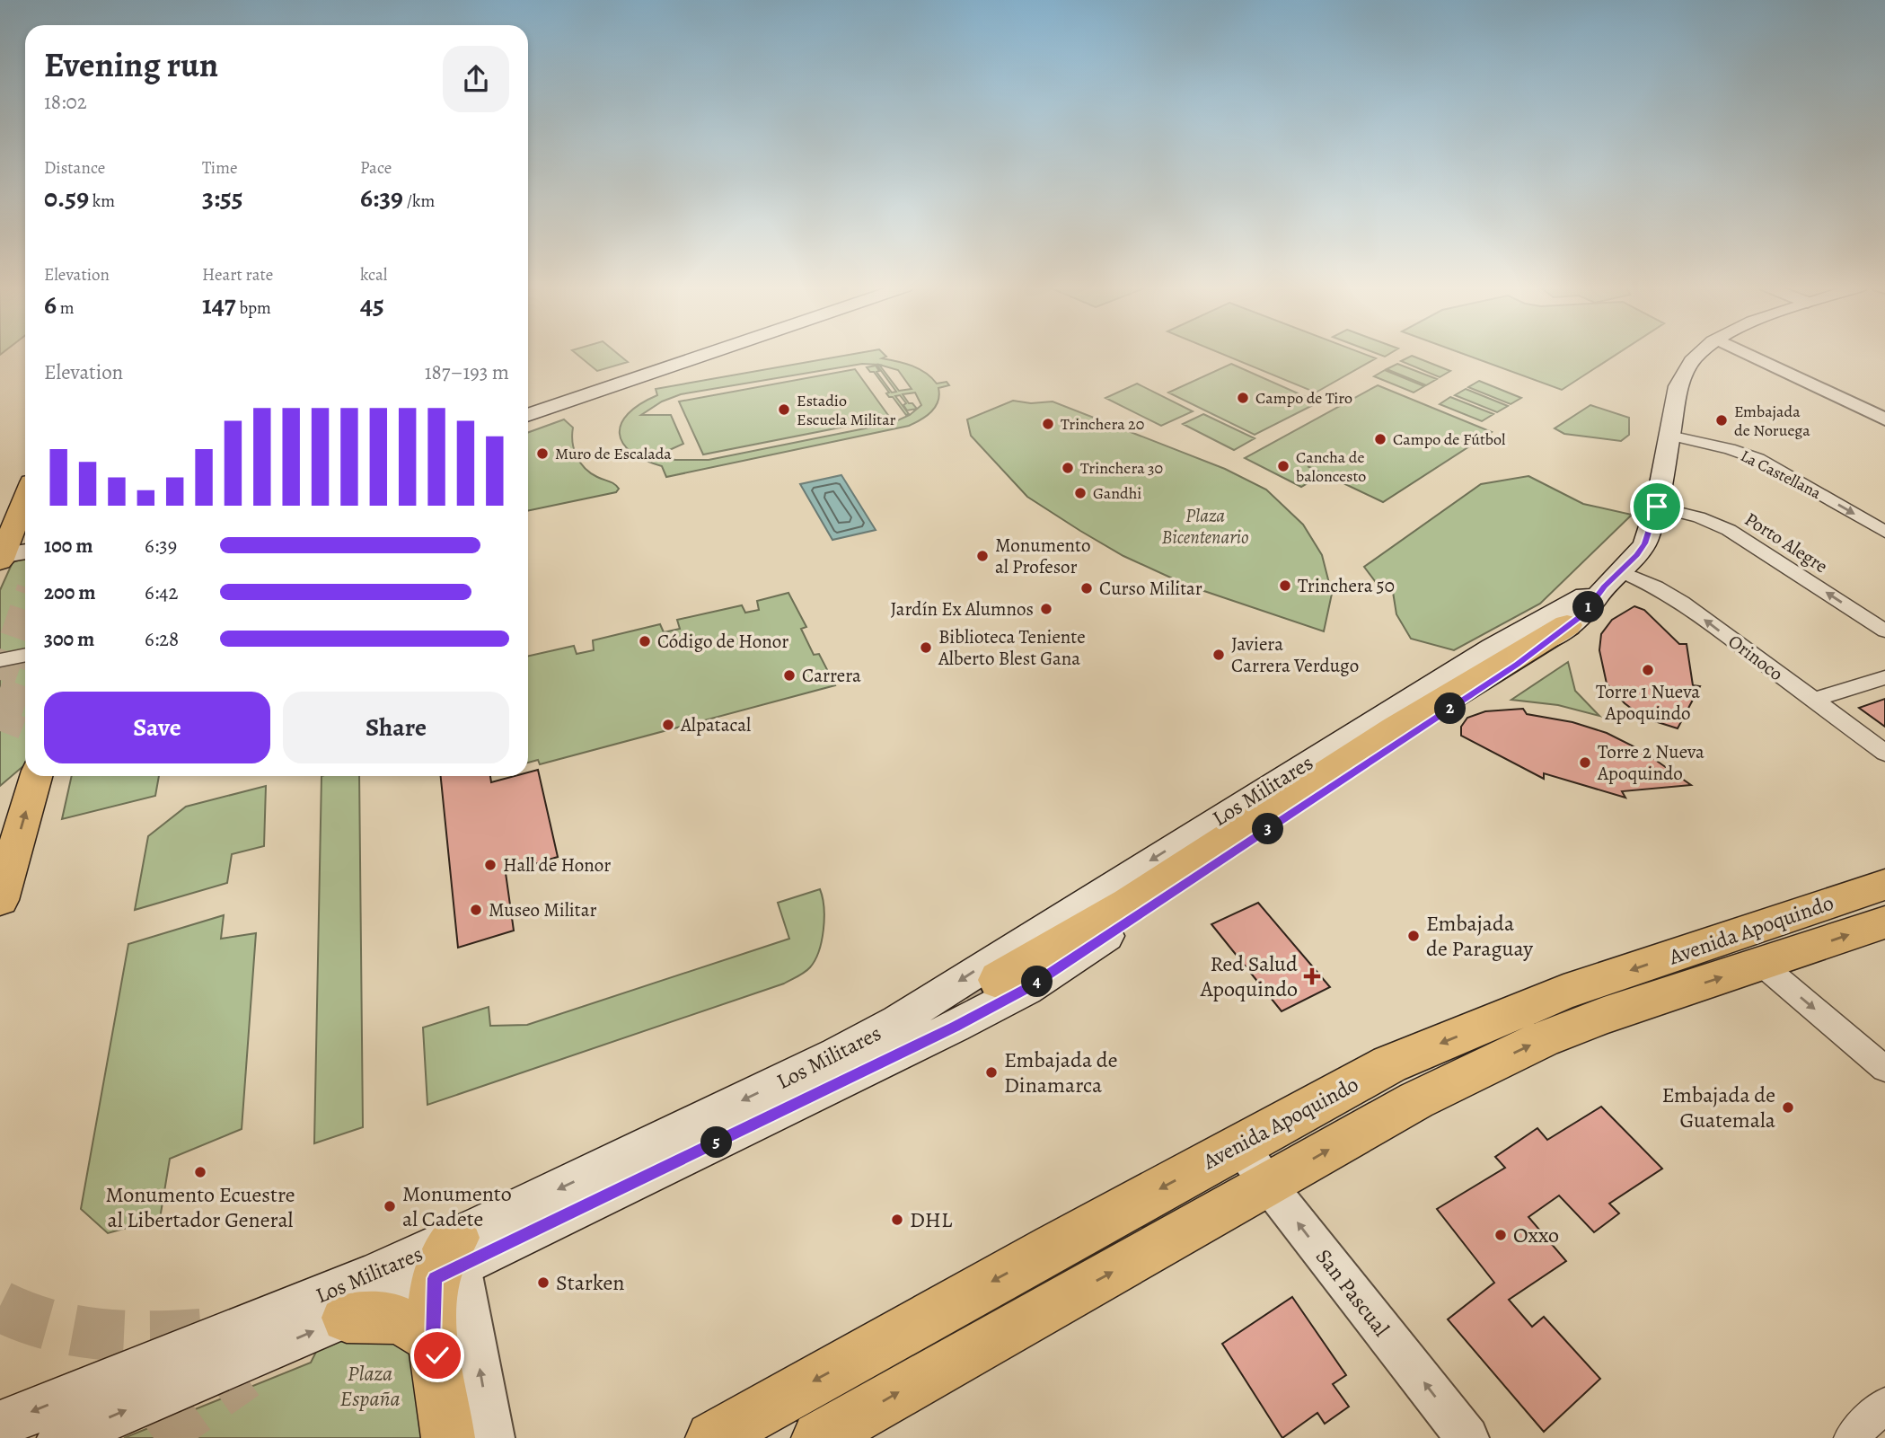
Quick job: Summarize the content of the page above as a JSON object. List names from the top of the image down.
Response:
{
  "streets": {
    "main road": ["Los Militares", "Avenida Apoquindo"],
    "street": [
      "La Castellana",
      "Porto Alegre",
      "Orinoco",
      "San Pascual"
    ]
  },
  "crossings": [
    ["La Castellana", "Los Militares"],
    ["Porto Alegre", "Los Militares"],
    ["Orinoco", "Los Militares"],
    ["Avenida Apoquindo", "San Pascual"]
  ],
  "one_way": ["Orinoco", "San Pascual"],
  "parks": ["Plaza Bicentenario", "Plaza España"],
  "places": {
    "other": [
      "Campo de Tiro",
      "Estadio Escuela Militar",
      "Embajada de Noruega",
      "Trinchera 20",
      "Campo de Fútbol",
      "Muro de Escalada",
      "Cancha de baloncesto",
      "Trinchera 30",
      "Gandhi",
      "Monumento al Profesor",
      "Trinchera 50",
      "Curso Militar",
      "Jardín Ex Alumnos",
      "Código de Honor",
      "Biblioteca Teniente Alberto Blest Gana",
      "Javiera Carrera Verdugo",
      "Torre 1 Nueva Apoquindo",
      "Carrera",
      "Alpatacal",
      "Torre 2 Nueva Apoquindo",
      "Hall de Honor",
      "Museo Militar",
      "Embajada de Paraguay",
      "Embajada de Dinamarca",
      "Embajada de Guatemala",
      "Monumento Ecuestre al Libertador General",
      "Monumento al Cadete",
      "DHL",
      "Oxxo",
      "Starken"
    ],
    "health": ["Red Salud Apoquindo"]
  },
  "page": {
    "heading": ["Evening run", "18:02"],
    "stats": [
      ["Distance", "0.59 km"],
      ["Time", "3:55"],
      ["Pace", "6:39 /km"],
      ["Elevation", "6 m"],
      ["Heart rate", "147 bpm"],
      ["kcal", "45"]
    ],
    "chart": ["Elevation", "187–193 m"],
    "list": [
      {
        "name": "100 m",
        "note": "6:39"
      },
      {
        "name": "200 m",
        "note": "6:42"
      },
      {
        "name": "300 m",
        "note": "6:28"
      }
    ],
    "pins": [
      "1",
      "2",
      "3",
      "4",
      "5"
    ],
    "buttons": ["Save", "Share"]
  }
}
